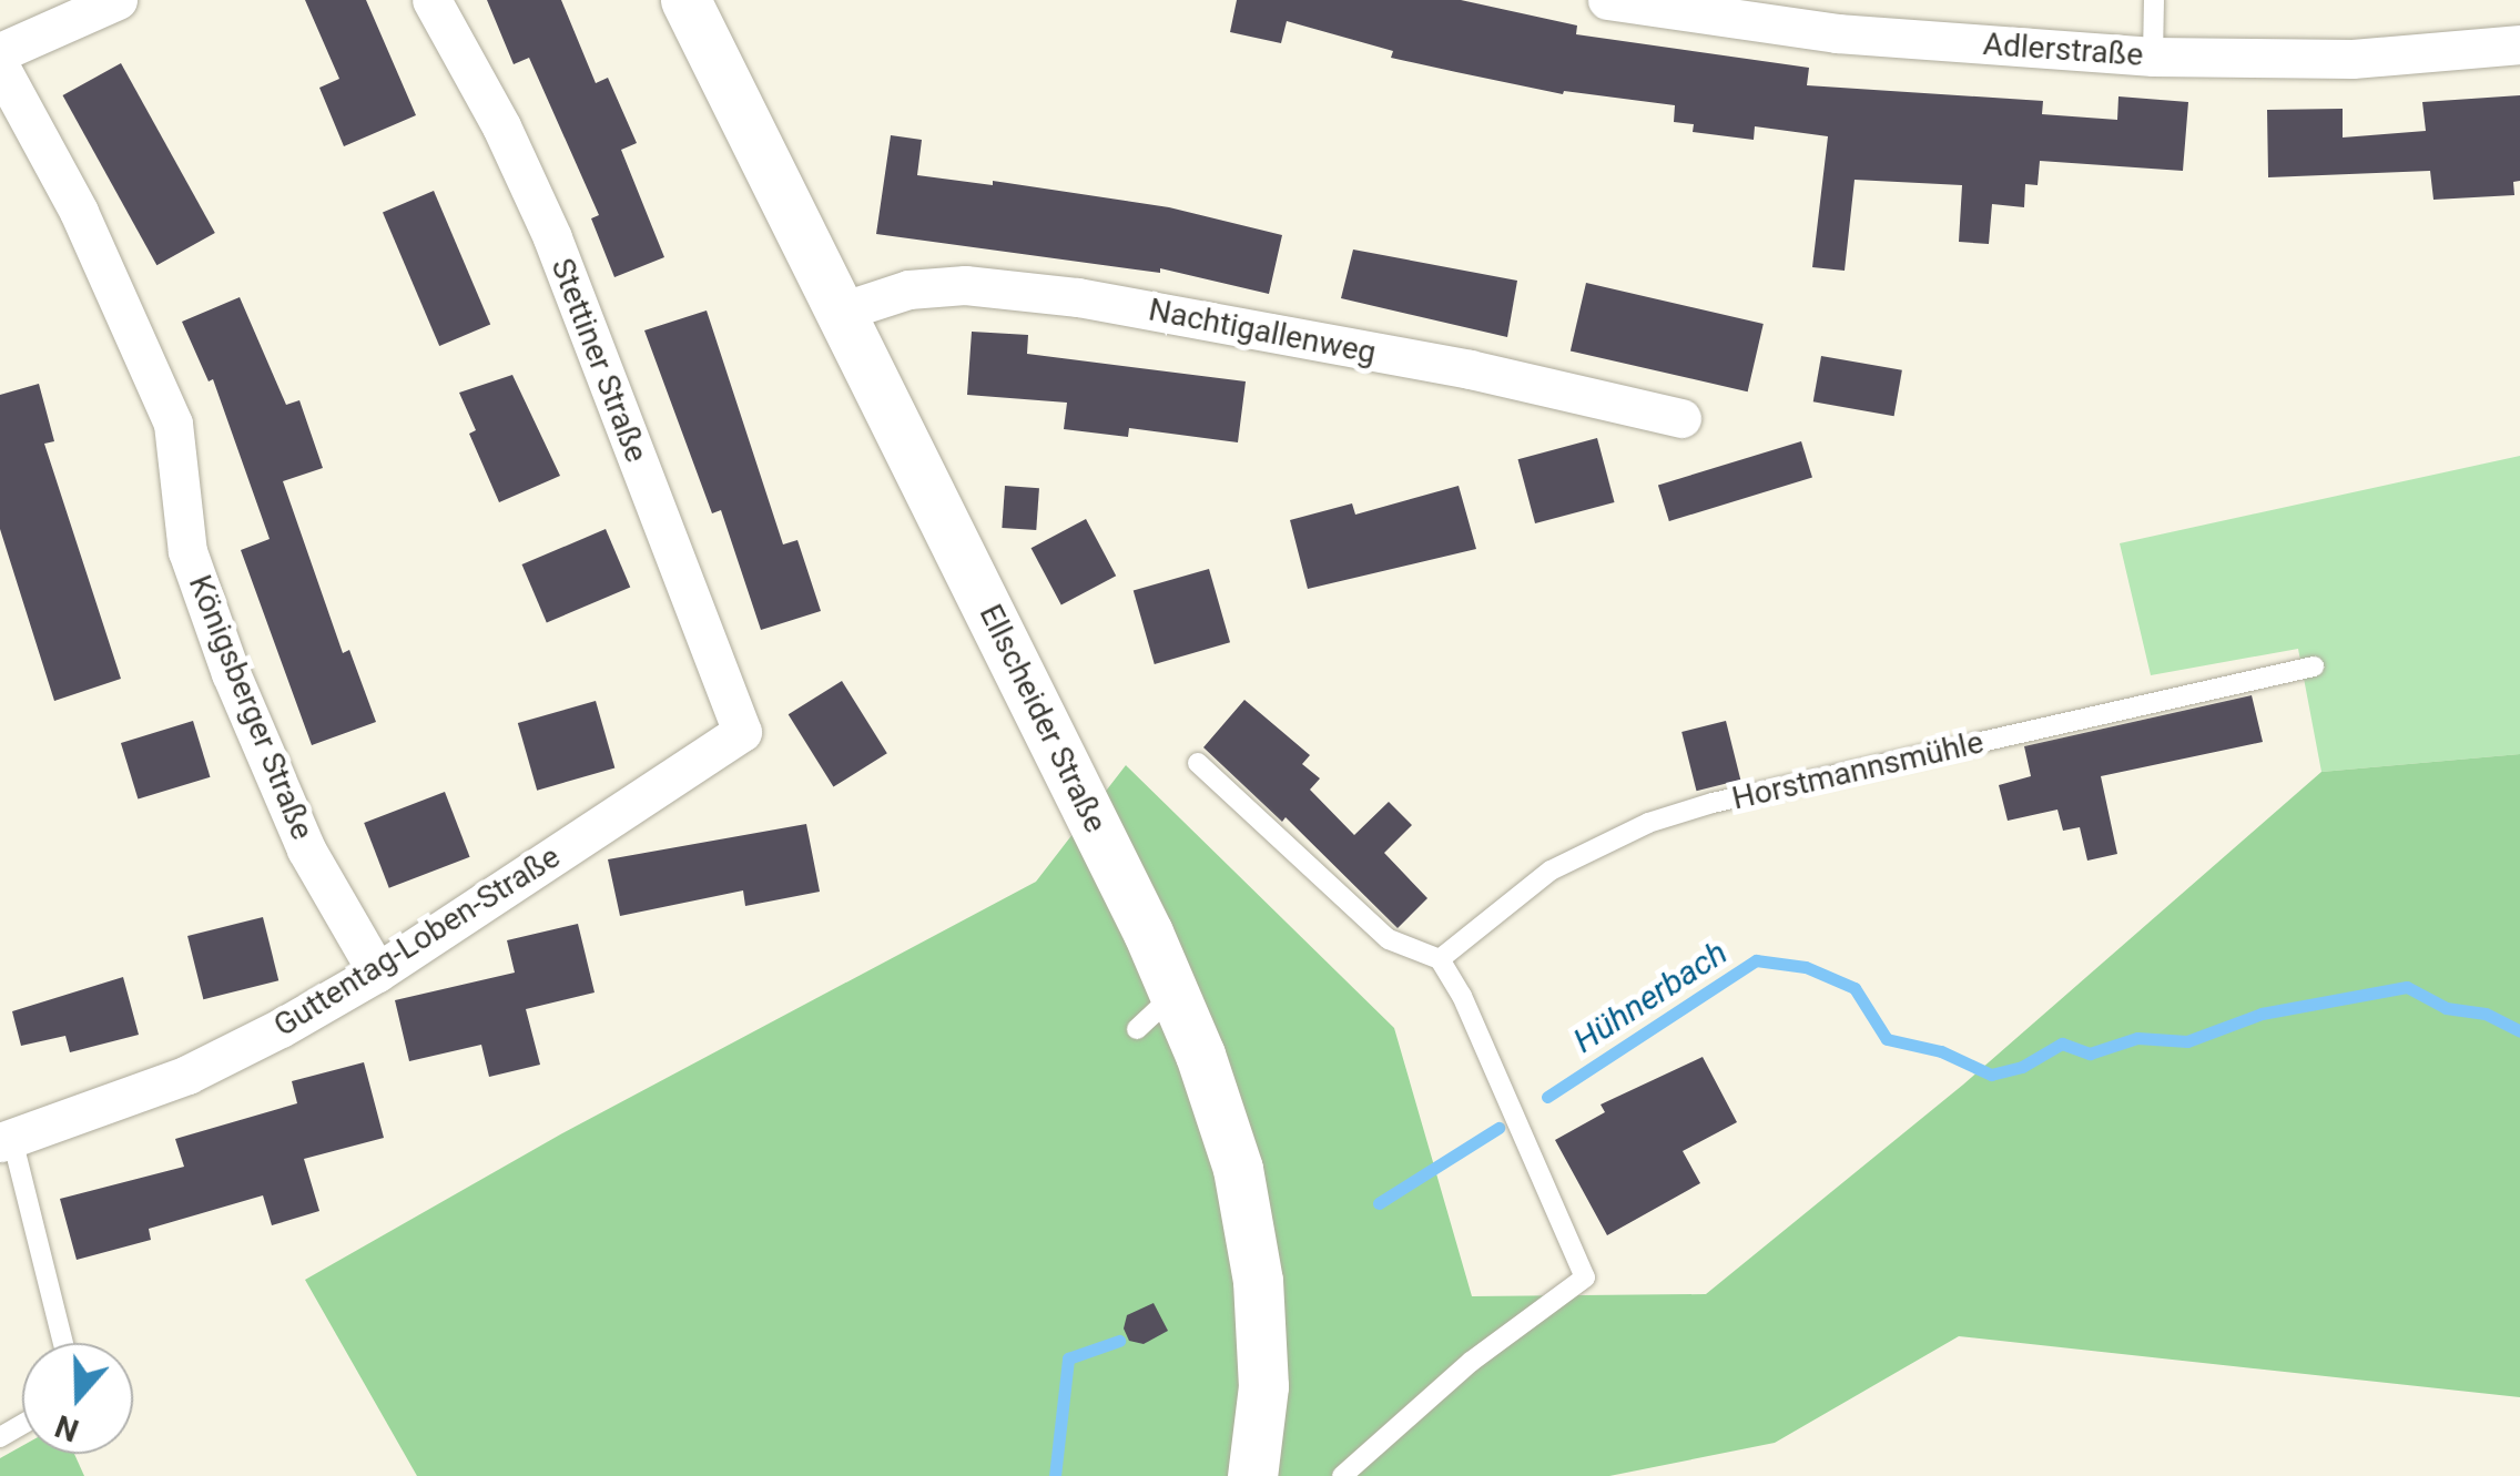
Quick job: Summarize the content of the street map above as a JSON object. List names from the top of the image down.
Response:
{
  "streets": {
    "street": [
      "Adlerstraße",
      "Nachtigallenweg",
      "Stettiner Straße",
      "Königsberger Straße",
      "Ellscheider Straße",
      "Guttentag-Loben-Straße"
    ],
    "lane": ["Horstmannsmühle"]
  },
  "crossings": [
    ["Nachtigallenweg", "Ellscheider Straße"],
    ["Stettiner Straße", "Guttentag-Loben-Straße"],
    ["Königsberger Straße", "Guttentag-Loben-Straße"]
  ],
  "water": ["Hühnerbach"],
  "north": "bottom"
}
